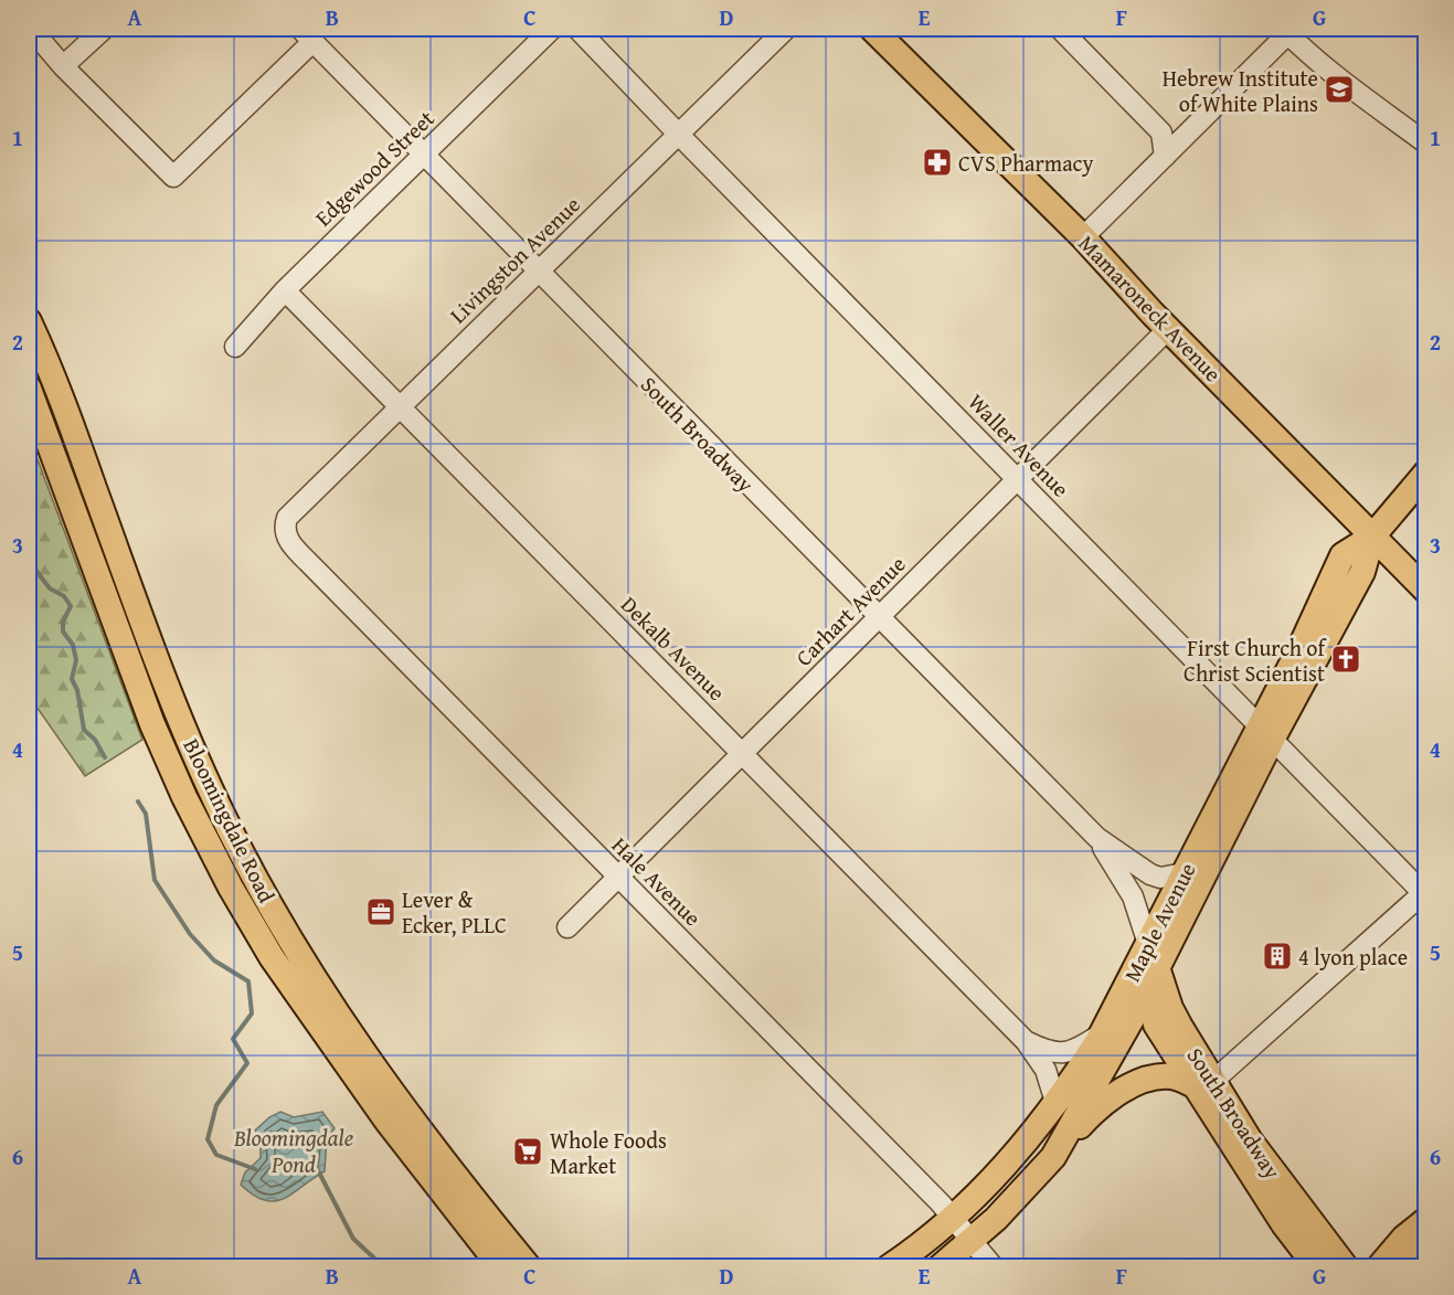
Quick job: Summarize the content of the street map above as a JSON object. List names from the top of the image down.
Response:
{
  "streets": {
    "main road": [
      "Mamaroneck Avenue",
      "South Broadway",
      "Bloomingdale Road",
      "Maple Avenue"
    ],
    "street": [
      "Edgewood Street",
      "Livingston Avenue",
      "Waller Avenue",
      "Carhart Avenue",
      "Dekalb Avenue",
      "Hale Avenue"
    ]
  },
  "crossings": [
    ["Edgewood Street", "South Broadway"],
    ["Edgewood Street", "Dekalb Avenue"],
    ["Livingston Avenue", "South Broadway"],
    ["Livingston Avenue", "Waller Avenue"],
    ["Livingston Avenue", "Dekalb Avenue"],
    ["Livingston Avenue", "Hale Avenue"],
    ["Mamaroneck Avenue", "Carhart Avenue"],
    ["Mamaroneck Avenue", "Maple Avenue"],
    ["South Broadway", "Carhart Avenue"],
    ["South Broadway", "Maple Avenue"],
    ["Waller Avenue", "Carhart Avenue"],
    ["Waller Avenue", "Maple Avenue"],
    ["Carhart Avenue", "Dekalb Avenue"],
    ["Carhart Avenue", "Hale Avenue"],
    ["Dekalb Avenue", "Maple Avenue"],
    ["Hale Avenue", "Maple Avenue"]
  ],
  "water": ["Bloomingdale Pond"],
  "places": {
    "school or university": ["Hebrew Institute of White Plains"],
    "pharmacy": ["CVS Pharmacy"],
    "church": ["First Church of Christ Scientist"],
    "office": ["Lever & Ecker, PLLC"],
    "building": ["4 lyon place"],
    "supermarket": ["Whole Foods Market"]
  },
  "grid": {
    "columns": [
      "A",
      "B",
      "C",
      "D",
      "E",
      "F",
      "G"
    ],
    "rows": [
      "1",
      "2",
      "3",
      "4",
      "5",
      "6"
    ]
  }
}
